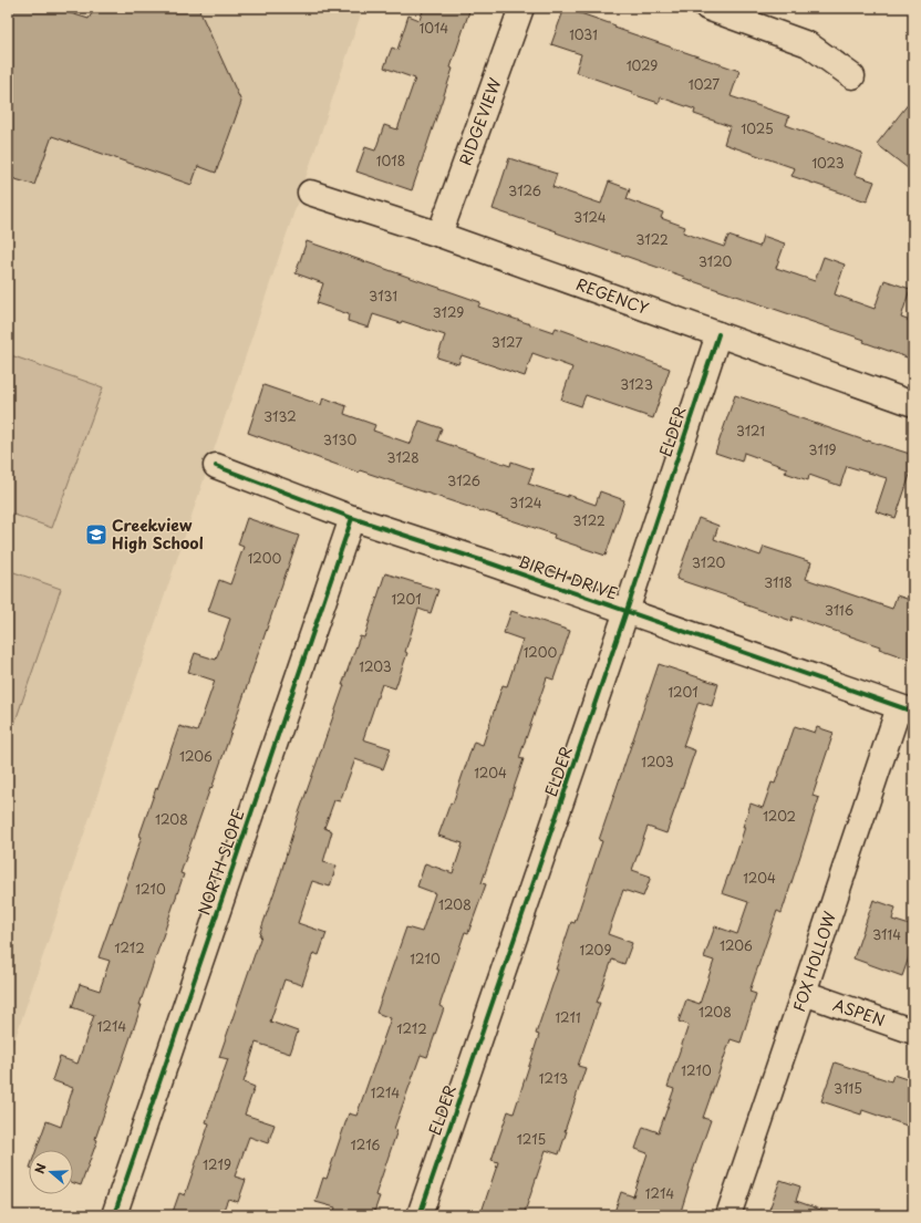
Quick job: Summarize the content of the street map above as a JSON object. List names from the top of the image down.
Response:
{
  "streets": {
    "street": [
      "RIDGEVIEW",
      "REGENCY",
      "ELDER",
      "BIRCH DRIVE",
      "NORTH SLOPE",
      "FOX HOLLOW",
      "ASPEN"
    ]
  },
  "crossings": [
    ["RIDGEVIEW", "REGENCY"],
    ["REGENCY", "ELDER"],
    ["ELDER", "BIRCH DRIVE"],
    ["BIRCH DRIVE", "NORTH SLOPE"],
    ["BIRCH DRIVE", "FOX HOLLOW"],
    ["FOX HOLLOW", "ASPEN"]
  ],
  "places": {
    "school or university": ["Creekview High School"]
  },
  "house_numbers": [
    "1014",
    "1031",
    "1029",
    "1027",
    "1025",
    "1018",
    "1023",
    "3126",
    "3124",
    "3122",
    "3120",
    "3131",
    "3129",
    "3127",
    "3123",
    "3132",
    "3121",
    "3130",
    "3119",
    "3128",
    "3126",
    "3124",
    "3122",
    "1200",
    "3120",
    "3118",
    "1201",
    "3116",
    "1200",
    "1203",
    "1201",
    "1206",
    "1203",
    "1204",
    "1202",
    "1208",
    "1204",
    "1210",
    "1208",
    "3114",
    "1206",
    "1212",
    "1209",
    "1210",
    "1208",
    "1211",
    "1214",
    "1212",
    "1210",
    "1213",
    "3115",
    "1214",
    "1215",
    "1216",
    "1219",
    "1214"
  ],
  "north": "left"
}
